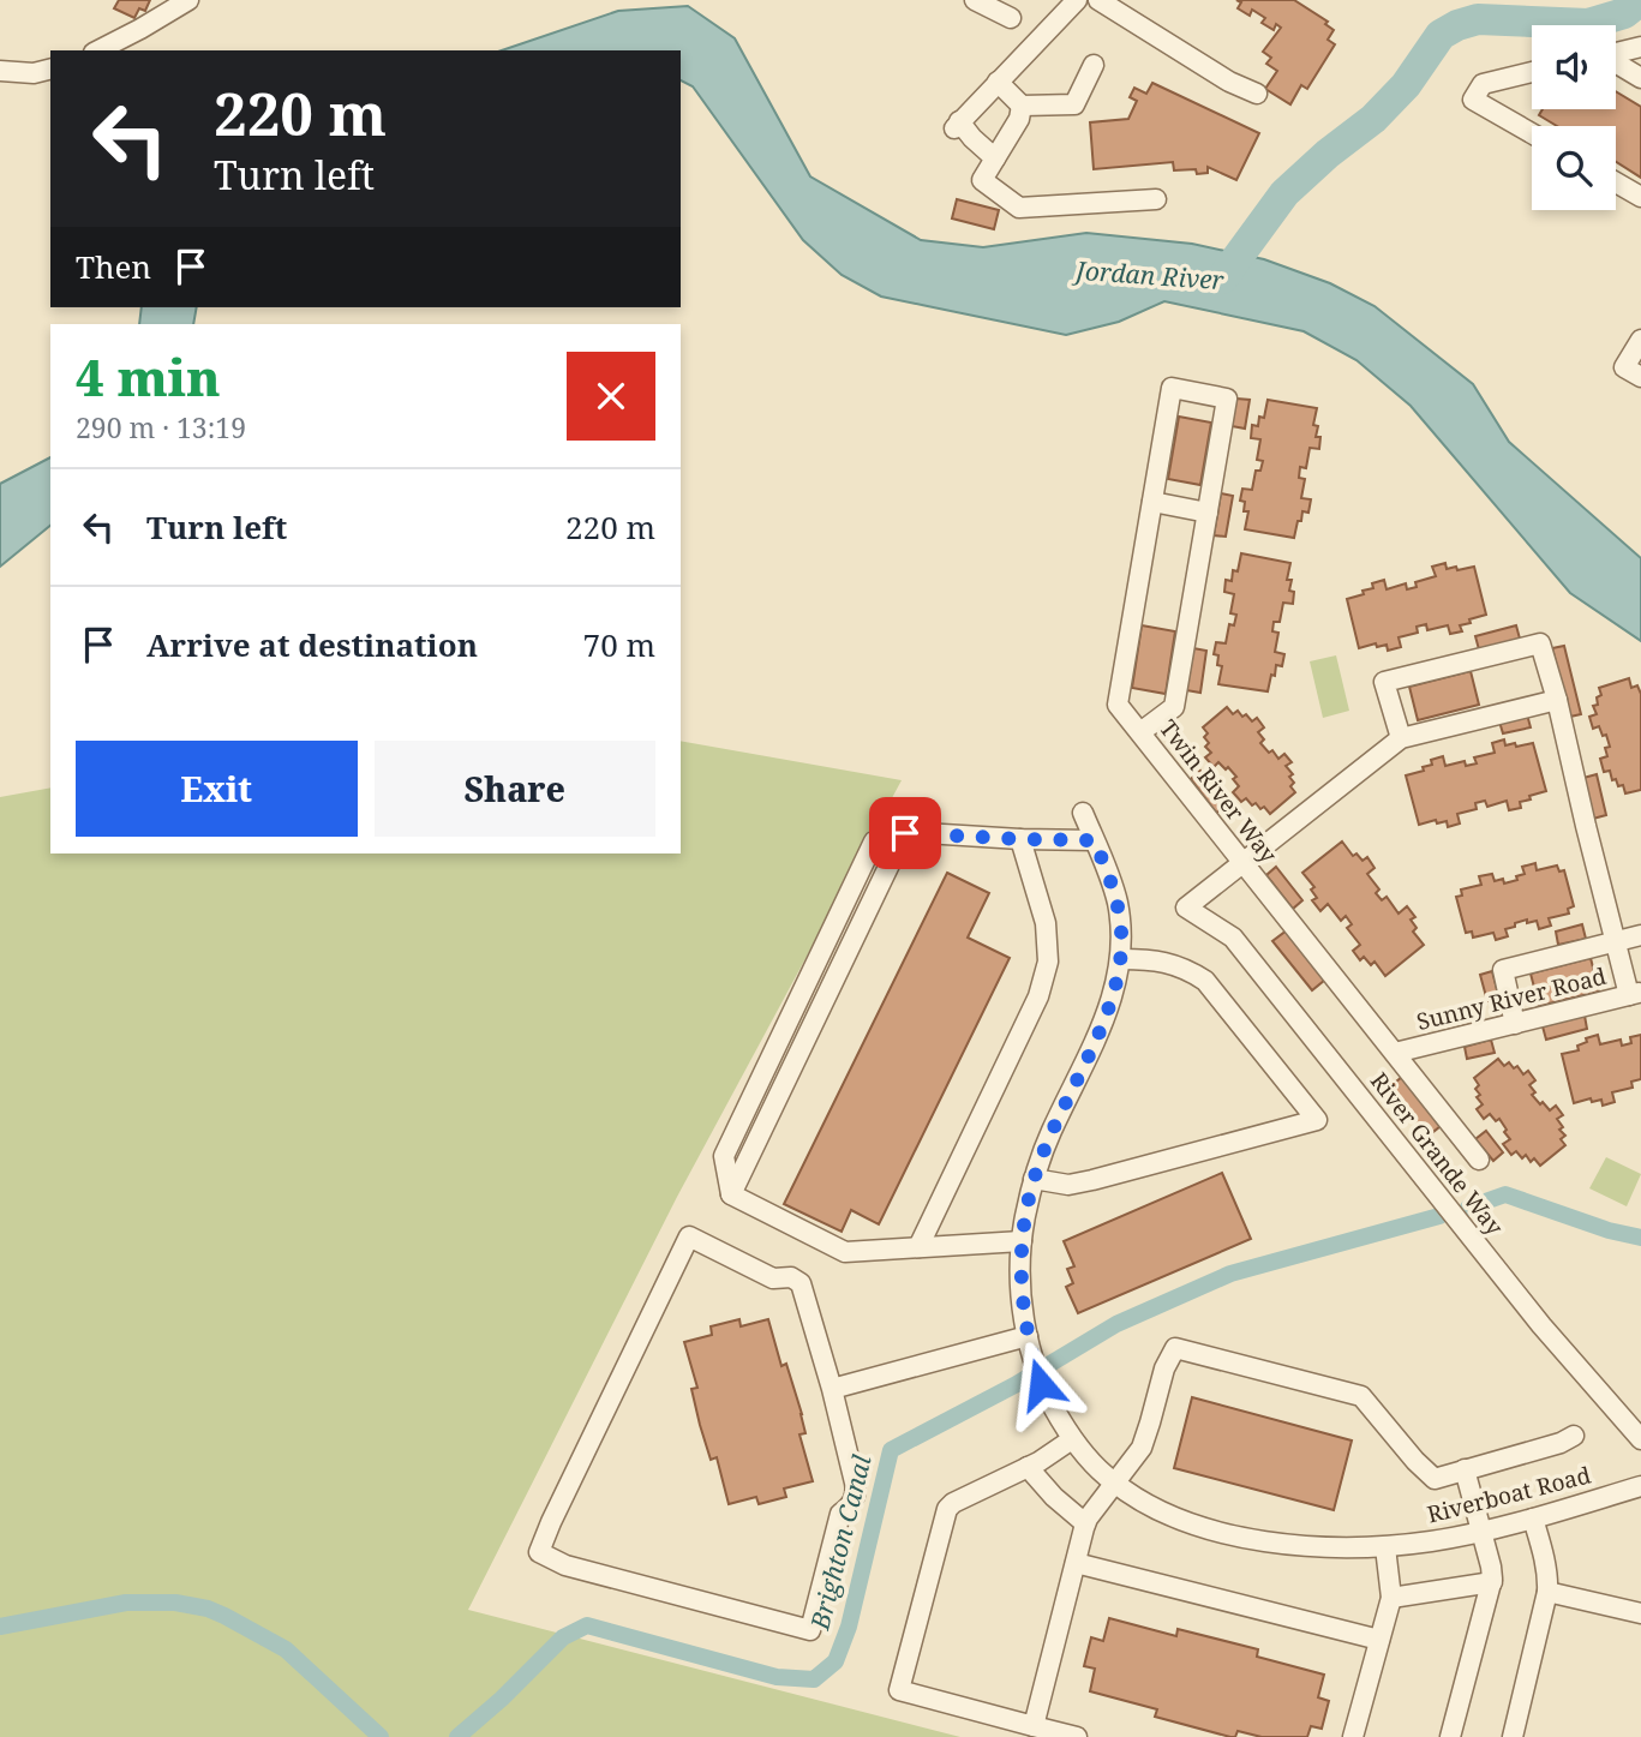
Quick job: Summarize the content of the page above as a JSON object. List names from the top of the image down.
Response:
{
  "streets": {
    "street": [
      "Twin River Way",
      "Sunny River Road",
      "River Grande Way",
      "Riverboat Road"
    ]
  },
  "crossings": [
    ["Twin River Way", "Sunny River Road"],
    ["Twin River Way", "River Grande Way"]
  ],
  "water": ["Jordan River", "Brighton Canal"],
  "page": {
    "turn": ["220 m", "Turn left"],
    "then": "Then",
    "heading": ["4 min", "290 m · 13:19"],
    "list": [
      {
        "name": "Turn left",
        "value": "220 m"
      },
      {
        "name": "Arrive at destination",
        "value": "70 m"
      }
    ],
    "buttons": ["Exit", "Share"]
  }
}
